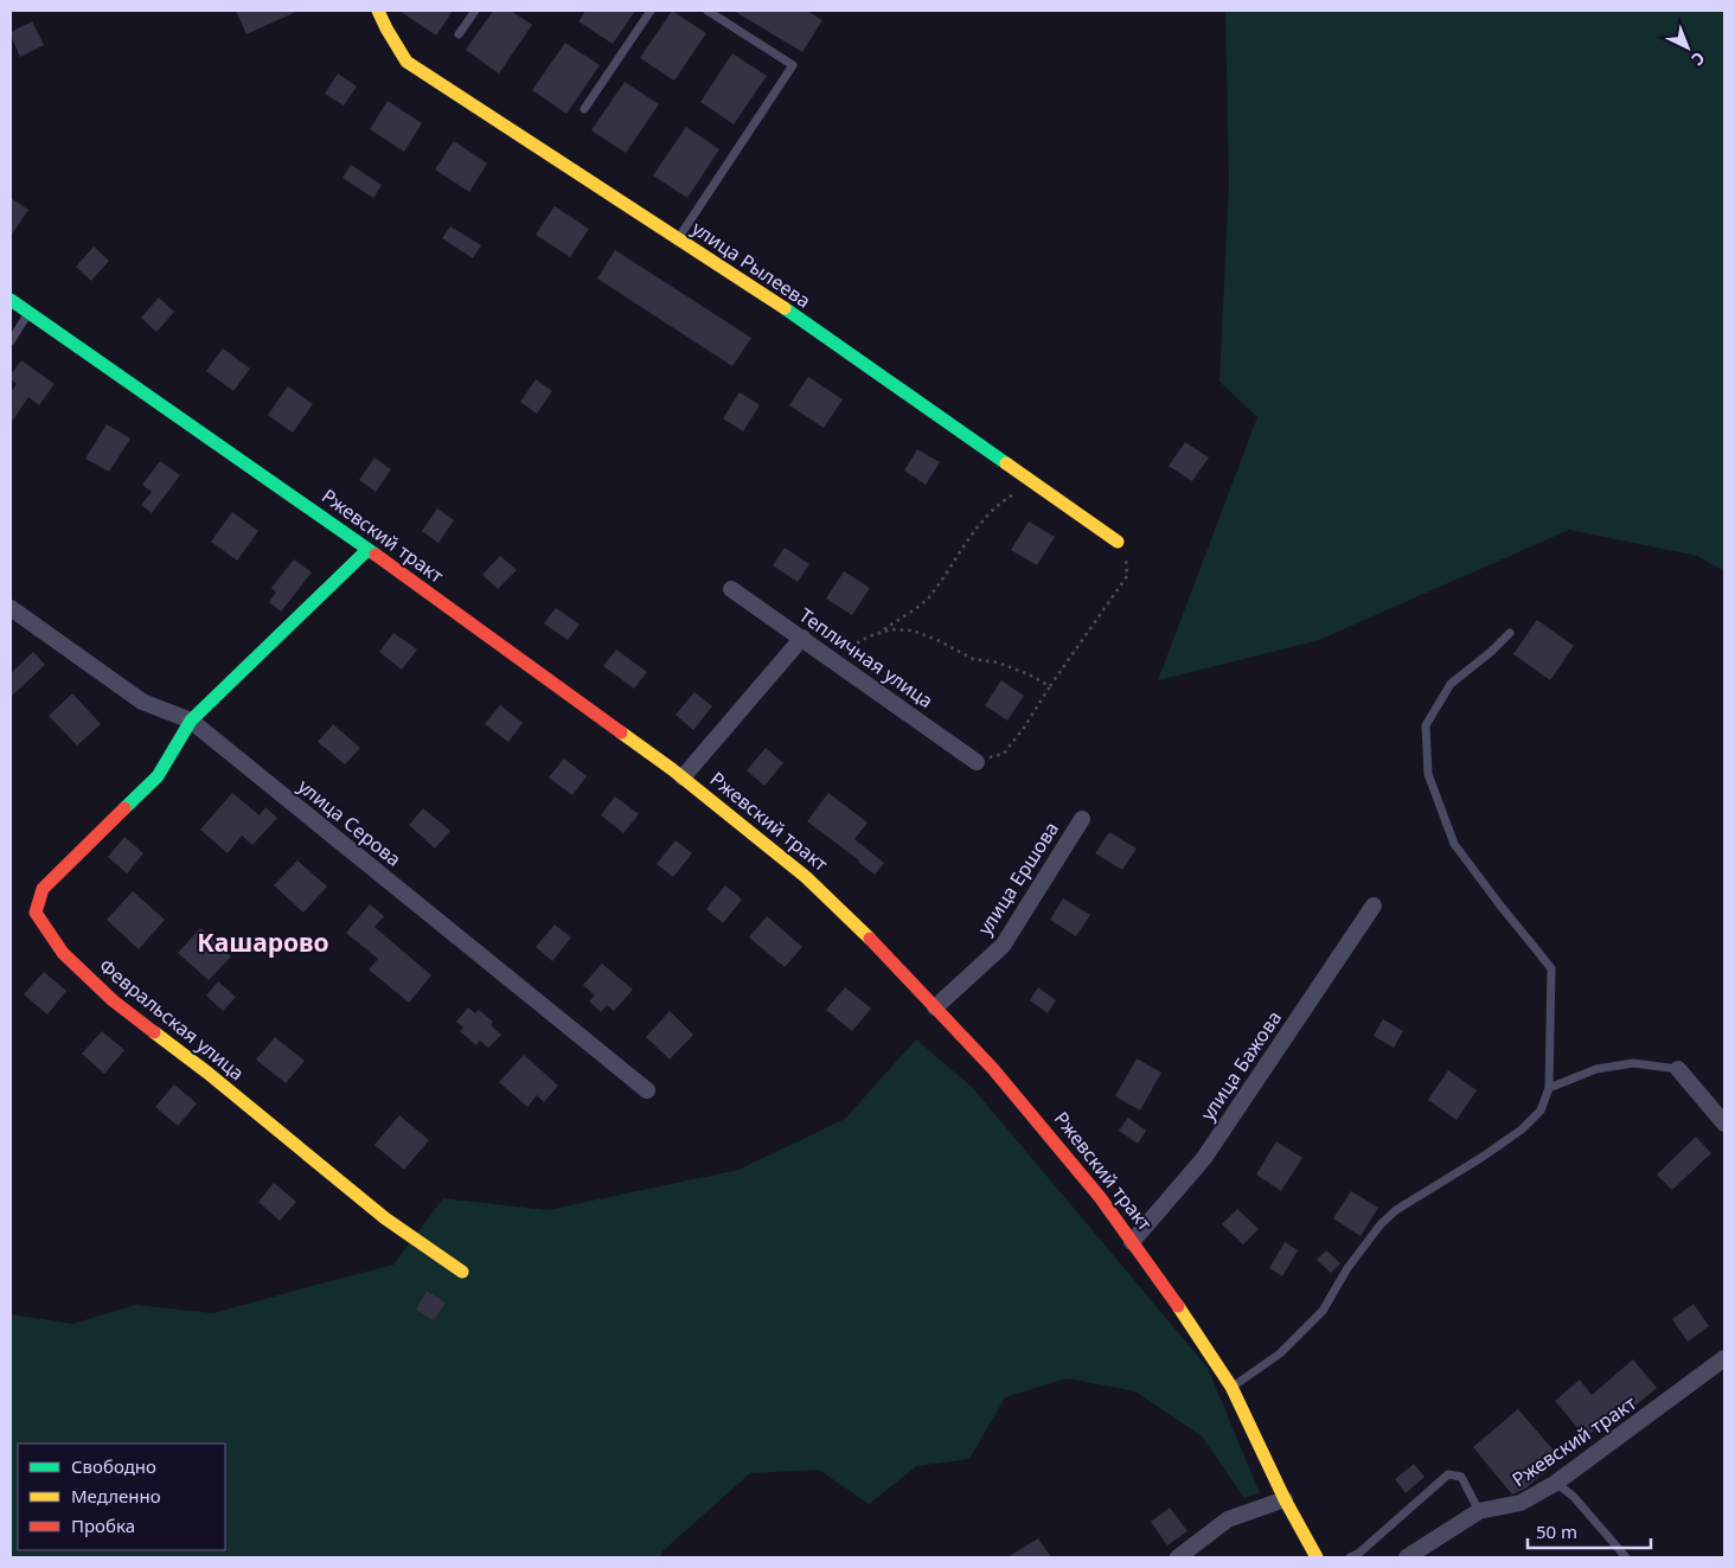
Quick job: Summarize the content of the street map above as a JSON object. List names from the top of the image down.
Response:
{
  "streets": {
    "street": [
      "улица Рылеева",
      "Ржевский тракт",
      "Тепличная улица",
      "улица Серова",
      "улица Ершова",
      "Февральская улица",
      "улица Бажова"
    ]
  },
  "crossings": [
    ["Ржевский тракт", "улица Ершова"],
    ["Ржевский тракт", "Февральская улица"],
    ["Ржевский тракт", "улица Бажова"],
    ["улица Серова", "Февральская улица"]
  ],
  "districts": ["Кашарово"],
  "legend": ["Свободно", "Медленно", "Пробка"],
  "scale_bar": "50 m",
  "north": "bottom right"
}
